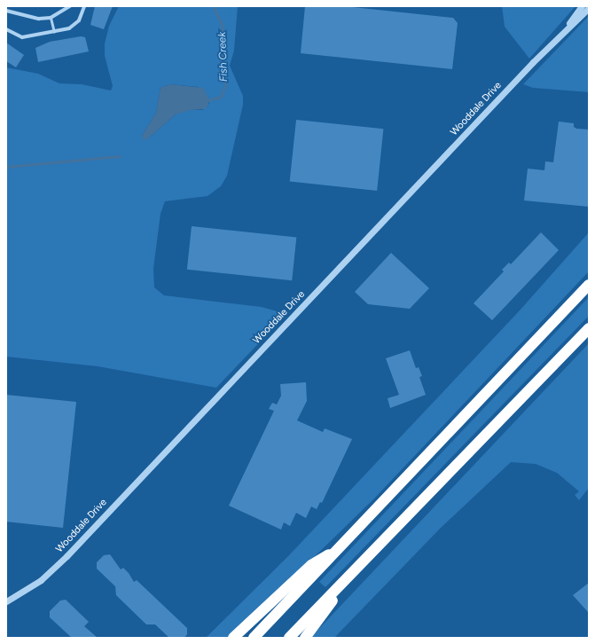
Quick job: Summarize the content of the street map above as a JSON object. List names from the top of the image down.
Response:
{
  "streets": {
    "street": ["Wooddale Drive"]
  },
  "water": ["Fish Creek"]
}
